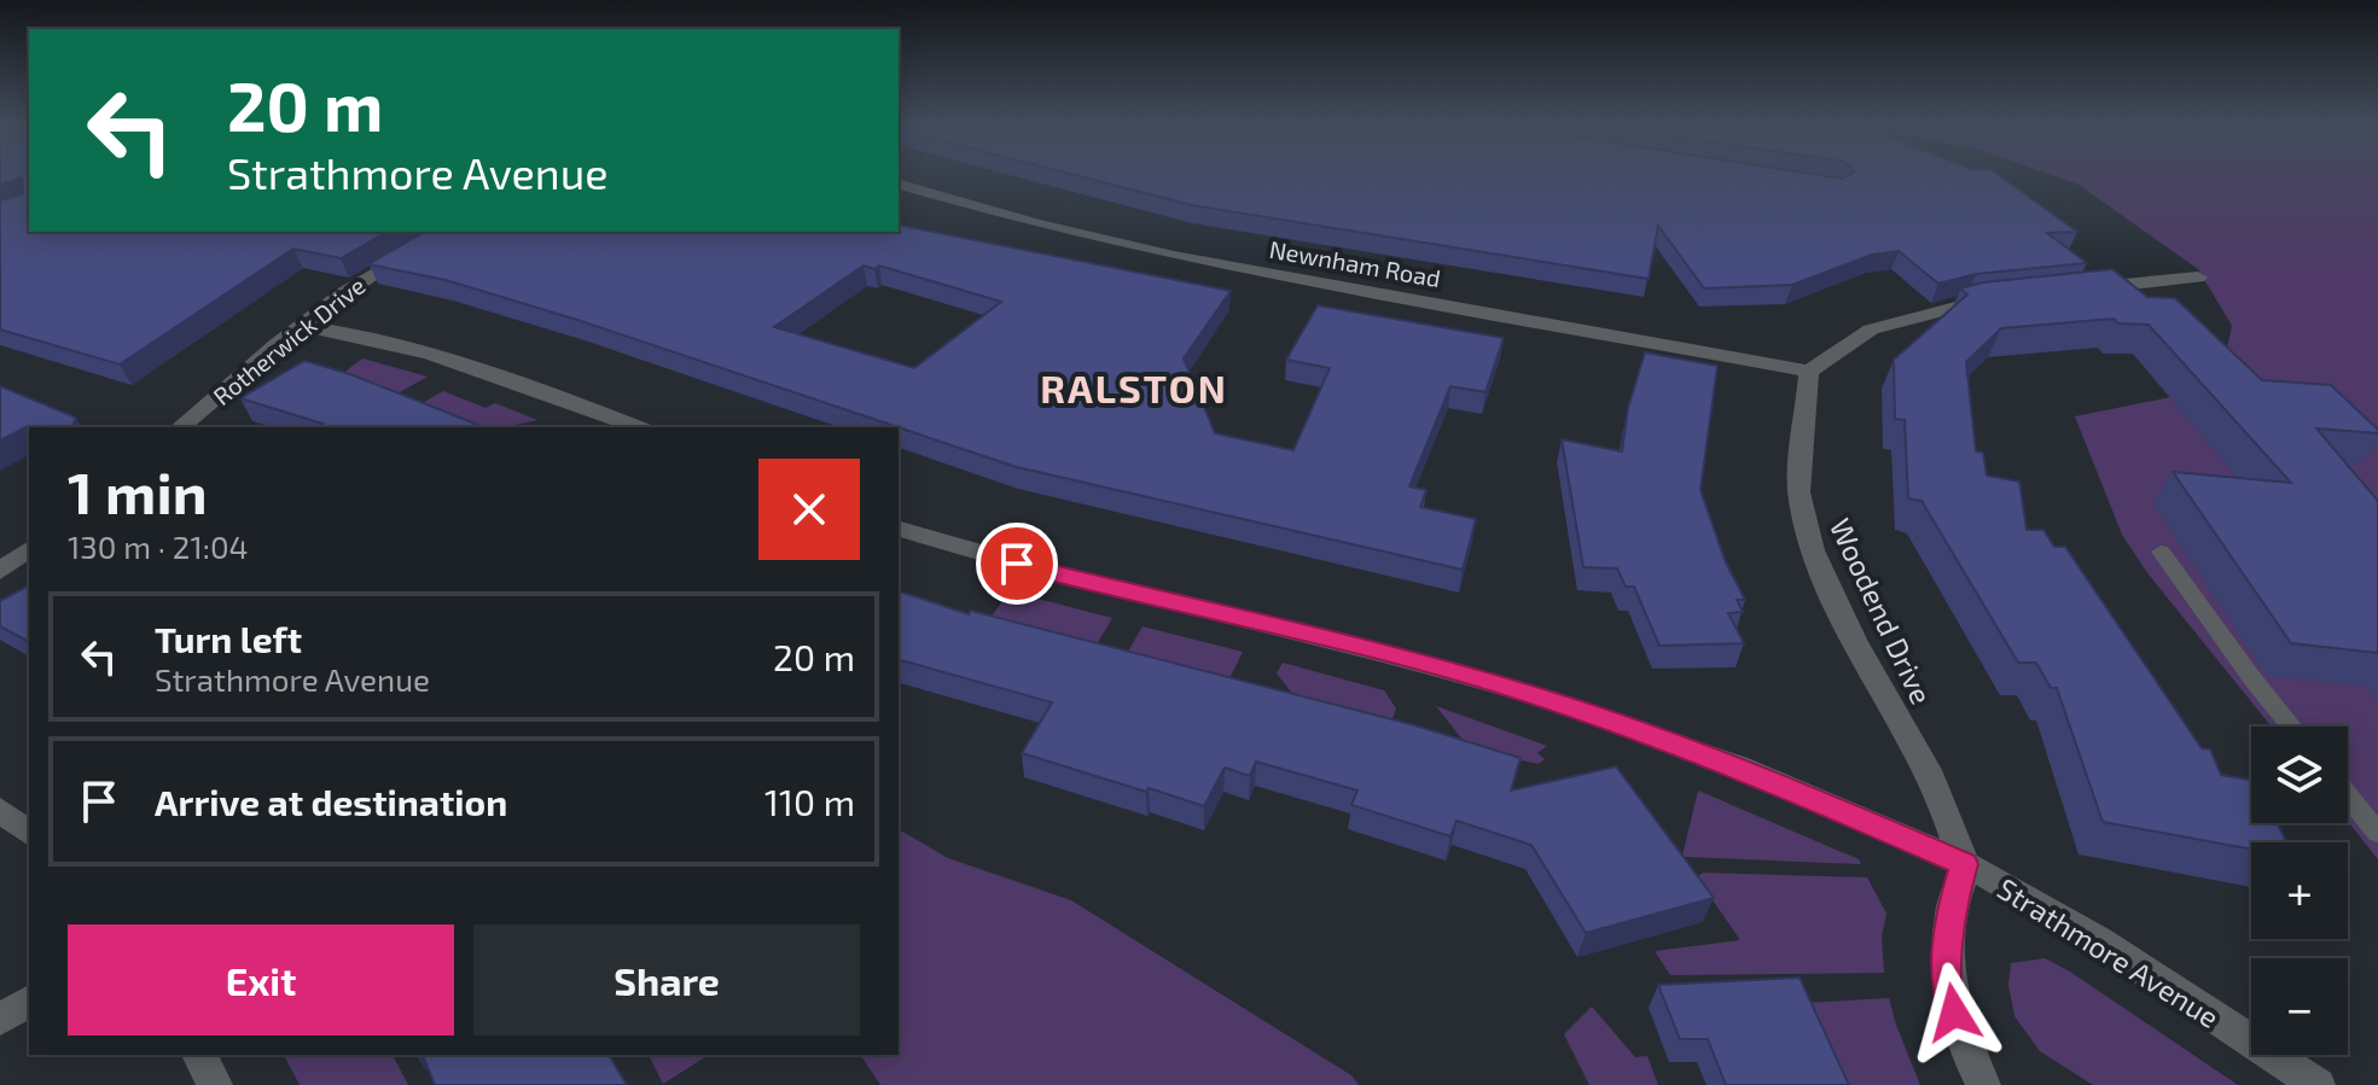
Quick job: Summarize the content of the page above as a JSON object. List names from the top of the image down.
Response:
{
  "streets": {
    "street": [
      "Newnham Road",
      "Rotherwick Drive",
      "Woodend Drive",
      "Strathmore Avenue"
    ]
  },
  "crossings": [
    ["Newnham Road", "Woodend Drive"],
    ["Woodend Drive", "Strathmore Avenue"]
  ],
  "districts": ["RALSTON"],
  "page": {
    "turn": ["20 m", "Strathmore Avenue"],
    "heading": ["1 min", "130 m · 21:04"],
    "list": [
      {
        "name": "Turn left",
        "note": "Strathmore Avenue",
        "value": "20 m"
      },
      {
        "name": "Arrive at destination",
        "value": "110 m"
      }
    ],
    "map_buttons": ["+", "−"],
    "buttons": ["Exit", "Share"]
  }
}
